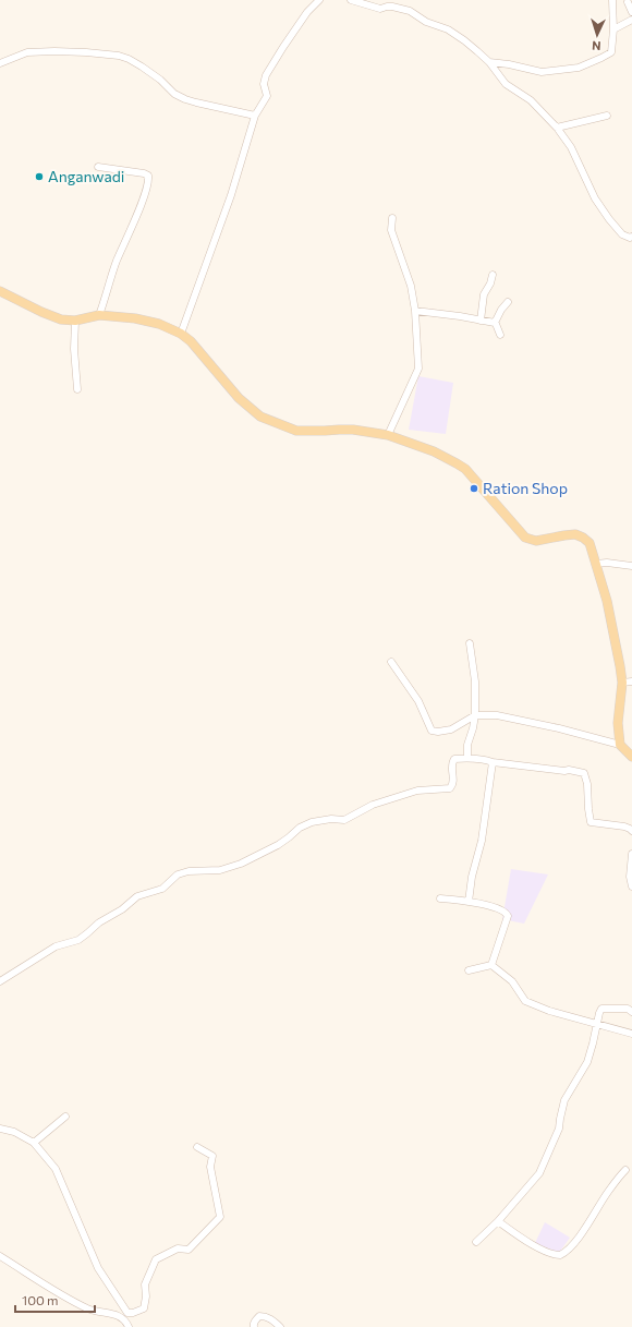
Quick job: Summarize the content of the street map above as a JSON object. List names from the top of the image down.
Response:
{
  "places": ["Anganwadi", "Ration Shop"],
  "scale_bar": "100 m",
  "north": "bottom"
}
